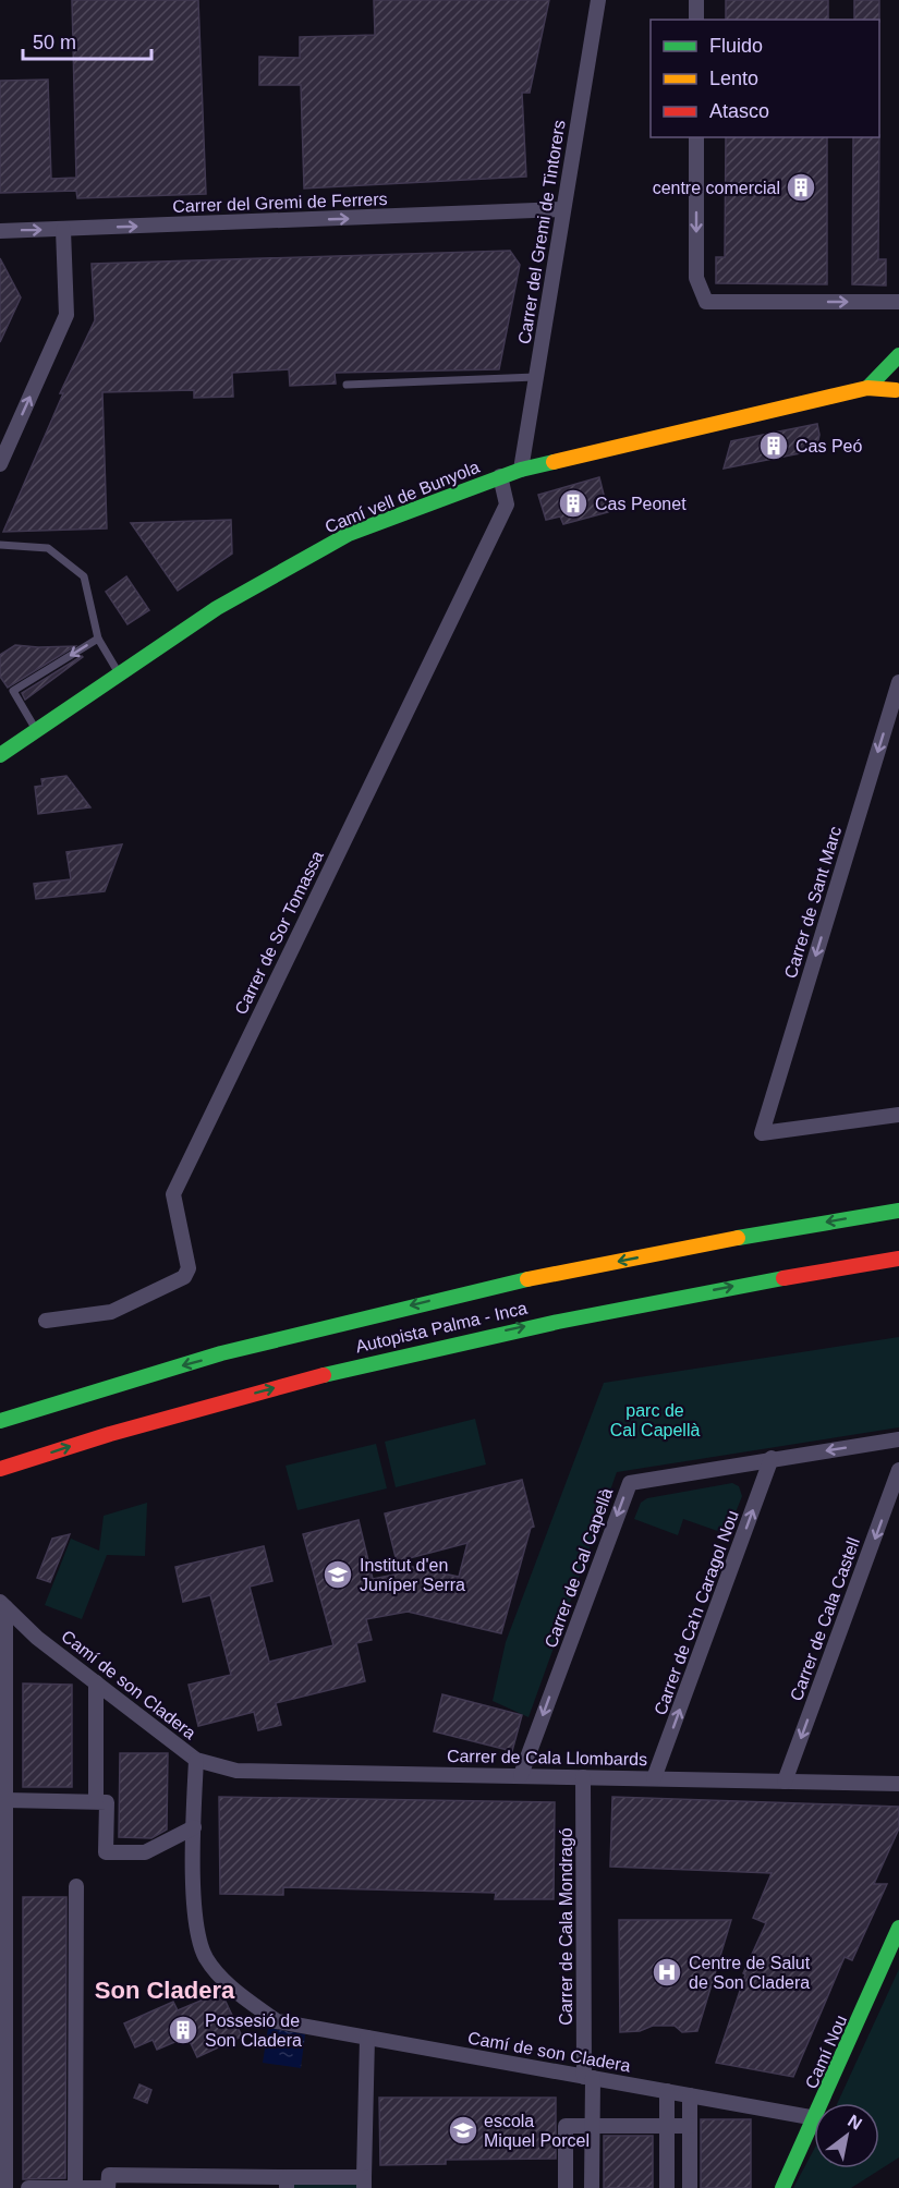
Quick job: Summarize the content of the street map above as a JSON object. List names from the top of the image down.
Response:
{
  "streets": {
    "main road": ["Camí vell de Bunyola", "Autopista Palma - Inca", "Camí Nou"],
    "street": [
      "Carrer del Gremi de Ferrers",
      "Carrer del Gremi de Tintorers",
      "Carrer de Sant Marc",
      "Carrer de Sor Tomassa",
      "Carrer de Cal Capellà",
      "Carrer de Ca'n Caragol Nou",
      "Carrer de Cala Castell",
      "Camí de son Cladera",
      "Carrer de Cala Llombards",
      "Carrer de Cala Mondragó"
    ]
  },
  "crossings": [
    ["Carrer del Gremi de Ferrers", "Carrer del Gremi de Tintorers"],
    ["Carrer del Gremi de Tintorers", "Camí vell de Bunyola"],
    ["Camí vell de Bunyola", "Carrer de Sor Tomassa"],
    ["Carrer de Cal Capellà", "Carrer de Ca'n Caragol Nou"],
    ["Carrer de Cal Capellà", "Carrer de Cala Llombards"],
    ["Carrer de Ca'n Caragol Nou", "Carrer de Cala Llombards"],
    ["Carrer de Cala Castell", "Carrer de Cala Llombards"],
    ["Camí de son Cladera", "Carrer de Cala Llombards"],
    ["Camí de son Cladera", "Carrer de Cala Mondragó"],
    ["Carrer de Cala Llombards", "Carrer de Cala Mondragó"]
  ],
  "one_way": [
    "Carrer del Gremi de Ferrers",
    "Carrer de Cal Capellà",
    "Carrer de Ca'n Caragol Nou",
    "Carrer de Cala Castell"
  ],
  "districts": ["Son Cladera"],
  "parks": ["parc de Cal Capellà"],
  "places": {
    "building": [
      "centre comercial",
      "Cas Peó",
      "Cas Peonet",
      "Possesió de Son Cladera"
    ],
    "school or university": ["Institut d'en Juníper Serra", "escola Miquel Porcel"],
    "hospital": ["Centre de Salut de Son Cladera"]
  },
  "legend": ["Fluido", "Lento", "Atasco"],
  "scale_bar": "50 m",
  "north": "top right"
}
